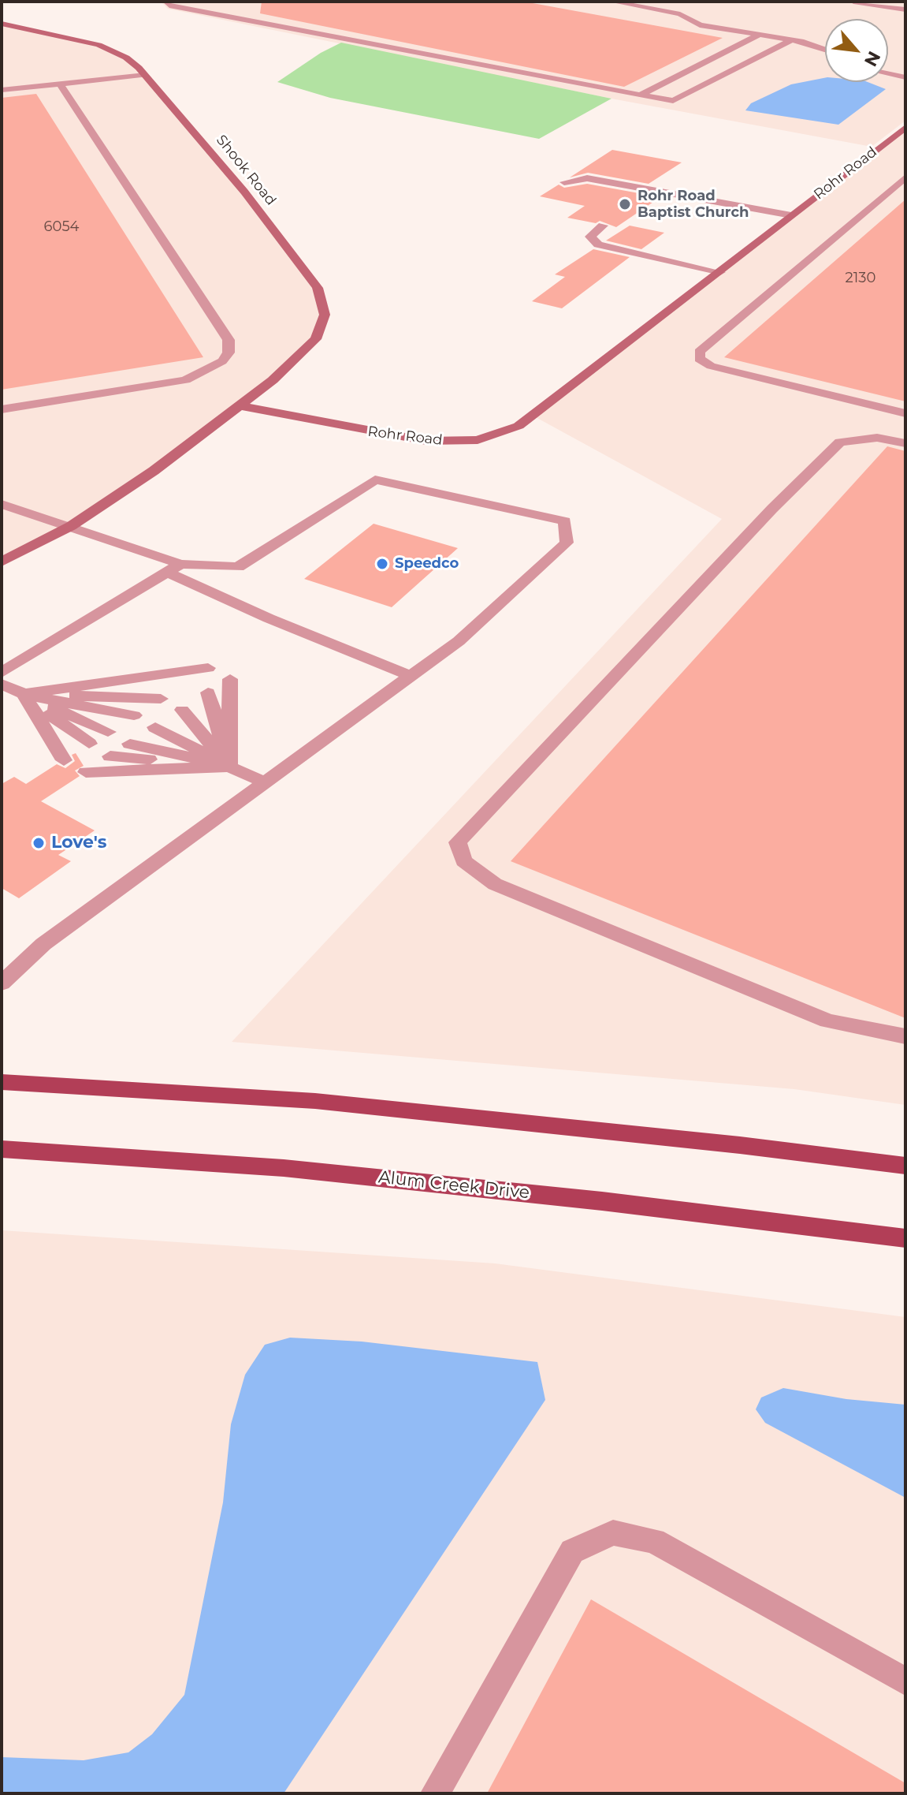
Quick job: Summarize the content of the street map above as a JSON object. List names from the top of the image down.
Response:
{
  "streets": {
    "main road": ["Alum Creek Drive"],
    "street": ["Shook Road", "Rohr Road"]
  },
  "crossings": [
    ["Shook Road", "Rohr Road"]
  ],
  "places": ["Rohr Road Baptist Church", "Speedco", "Love's"],
  "house_numbers": ["6054", "2130"],
  "north": "bottom right"
}
